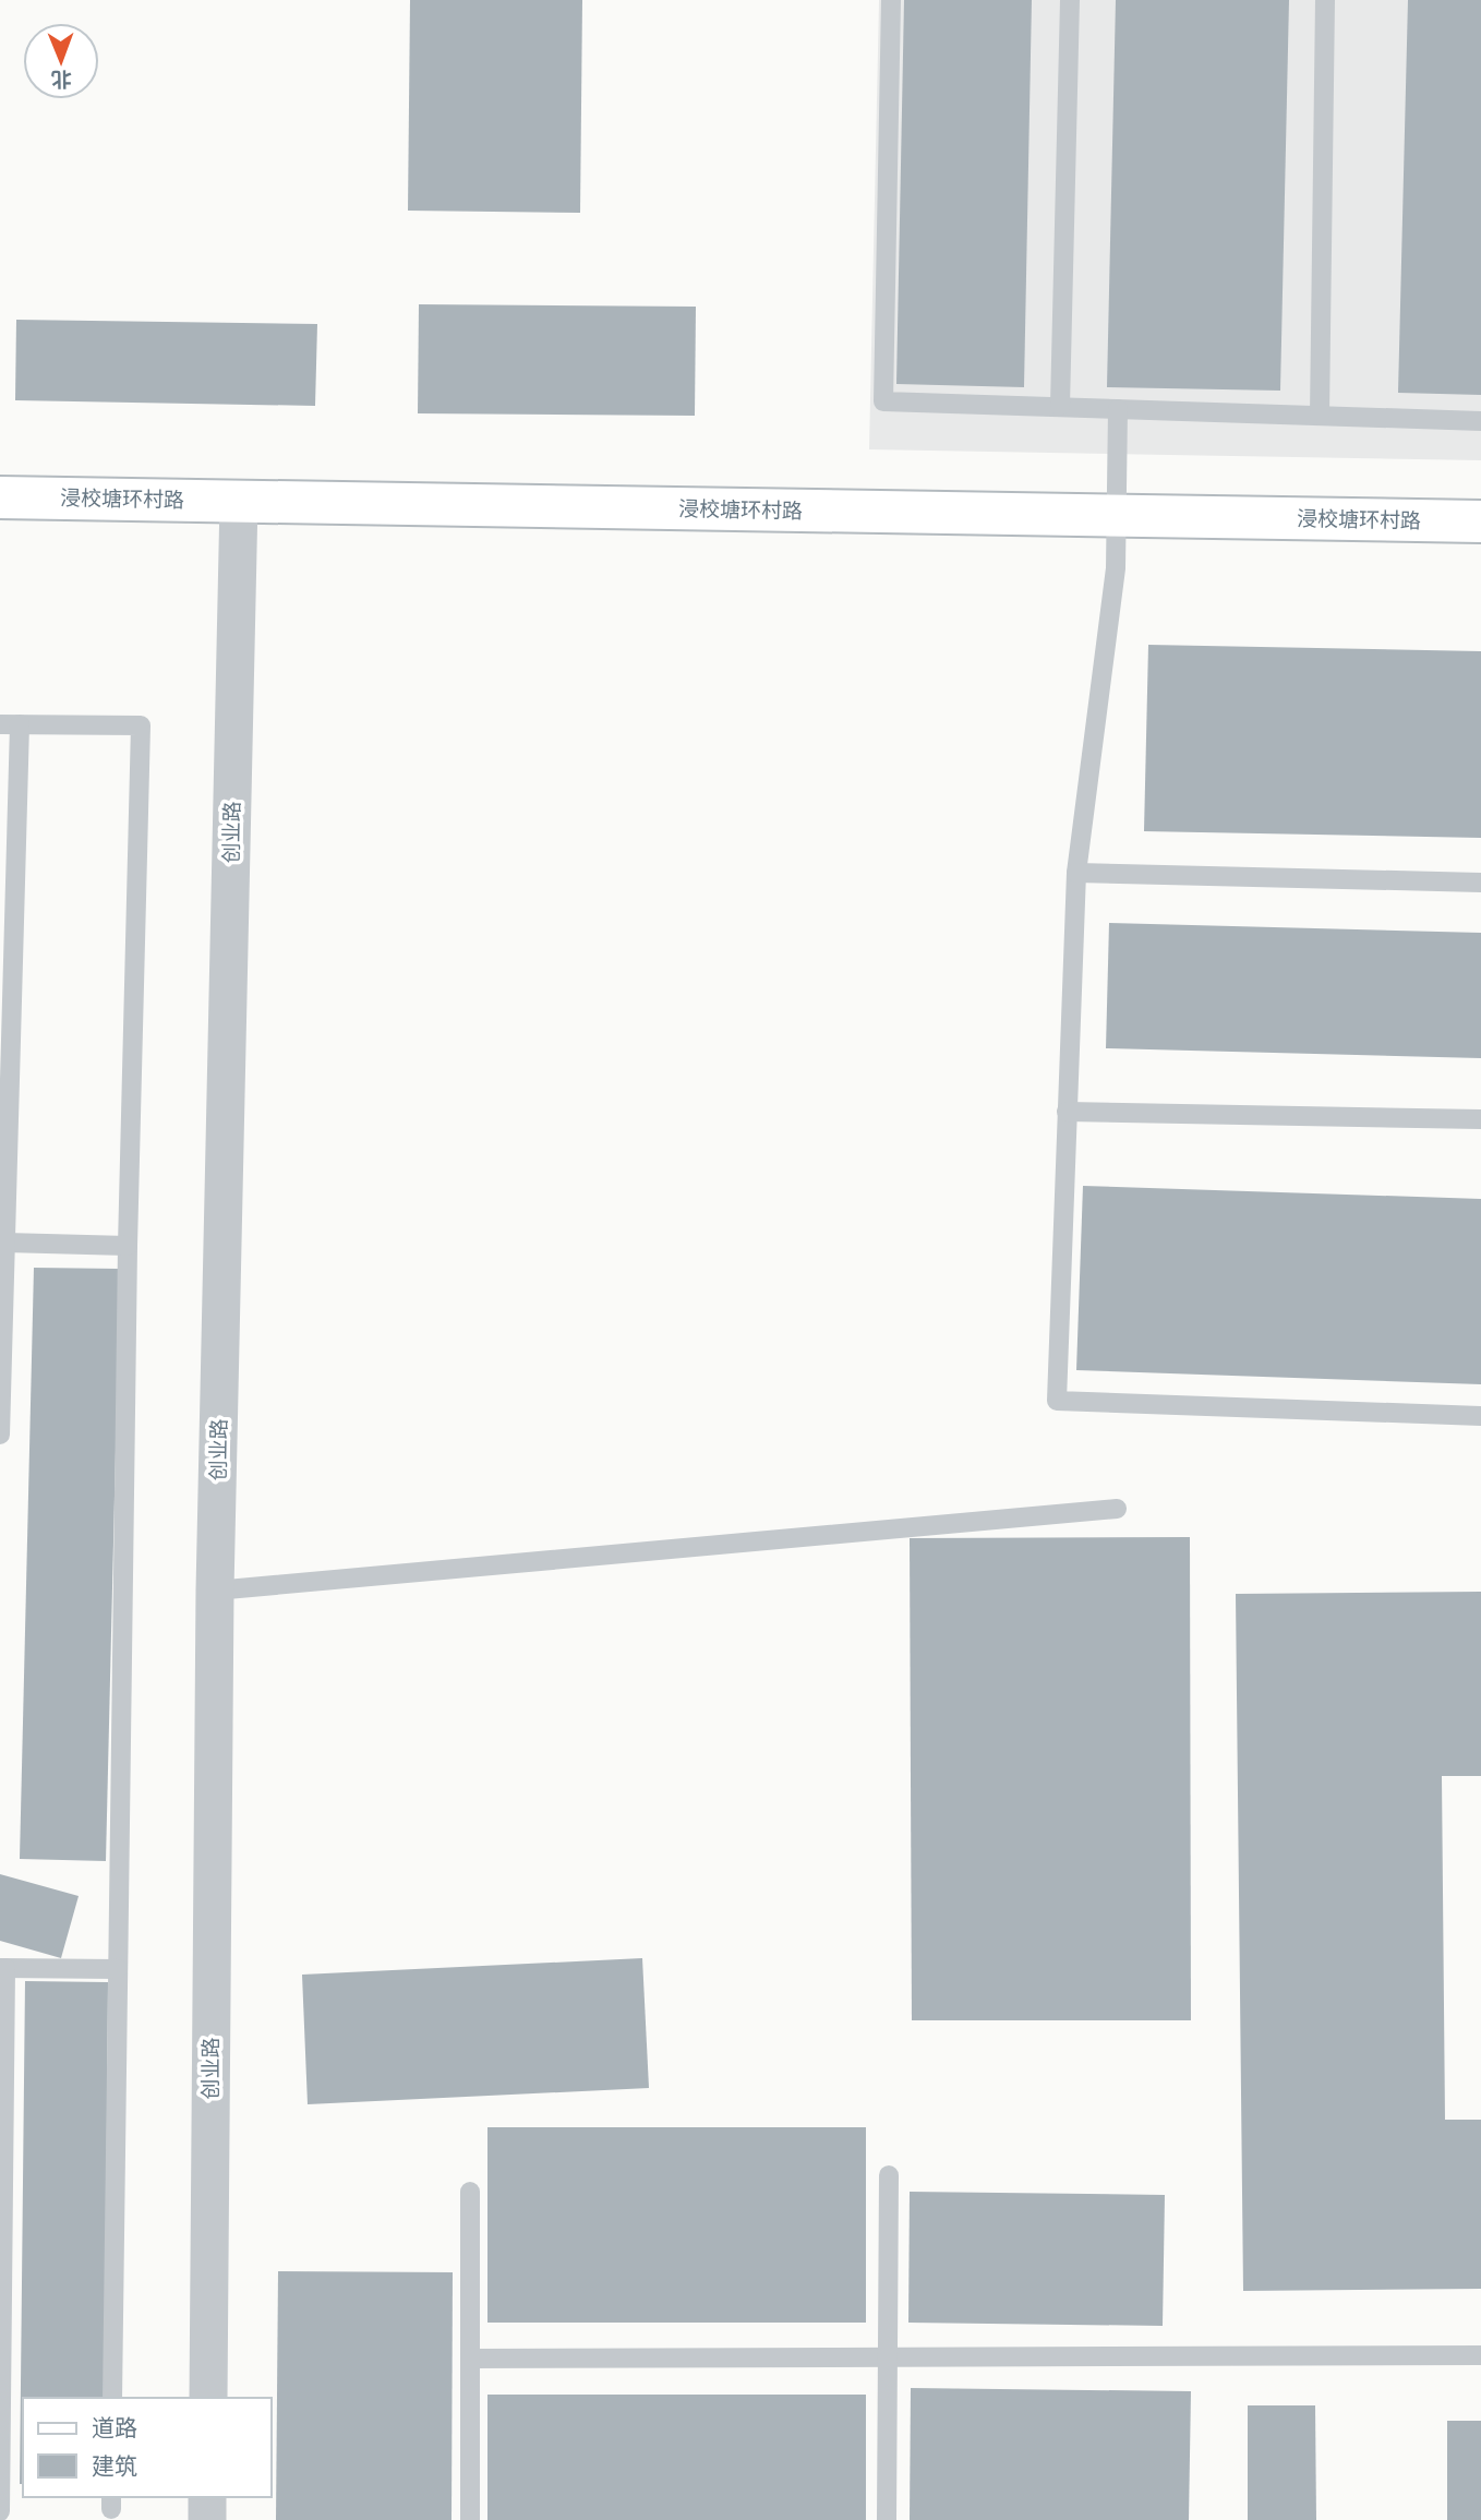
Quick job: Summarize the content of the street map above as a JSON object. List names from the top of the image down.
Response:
{
  "streets": {
    "street": ["浸校塘环村路", "创业路"]
  },
  "crossings": [
    ["浸校塘环村路", "创业路"]
  ],
  "legend": ["道路", "建筑"],
  "north": "bottom"
}
